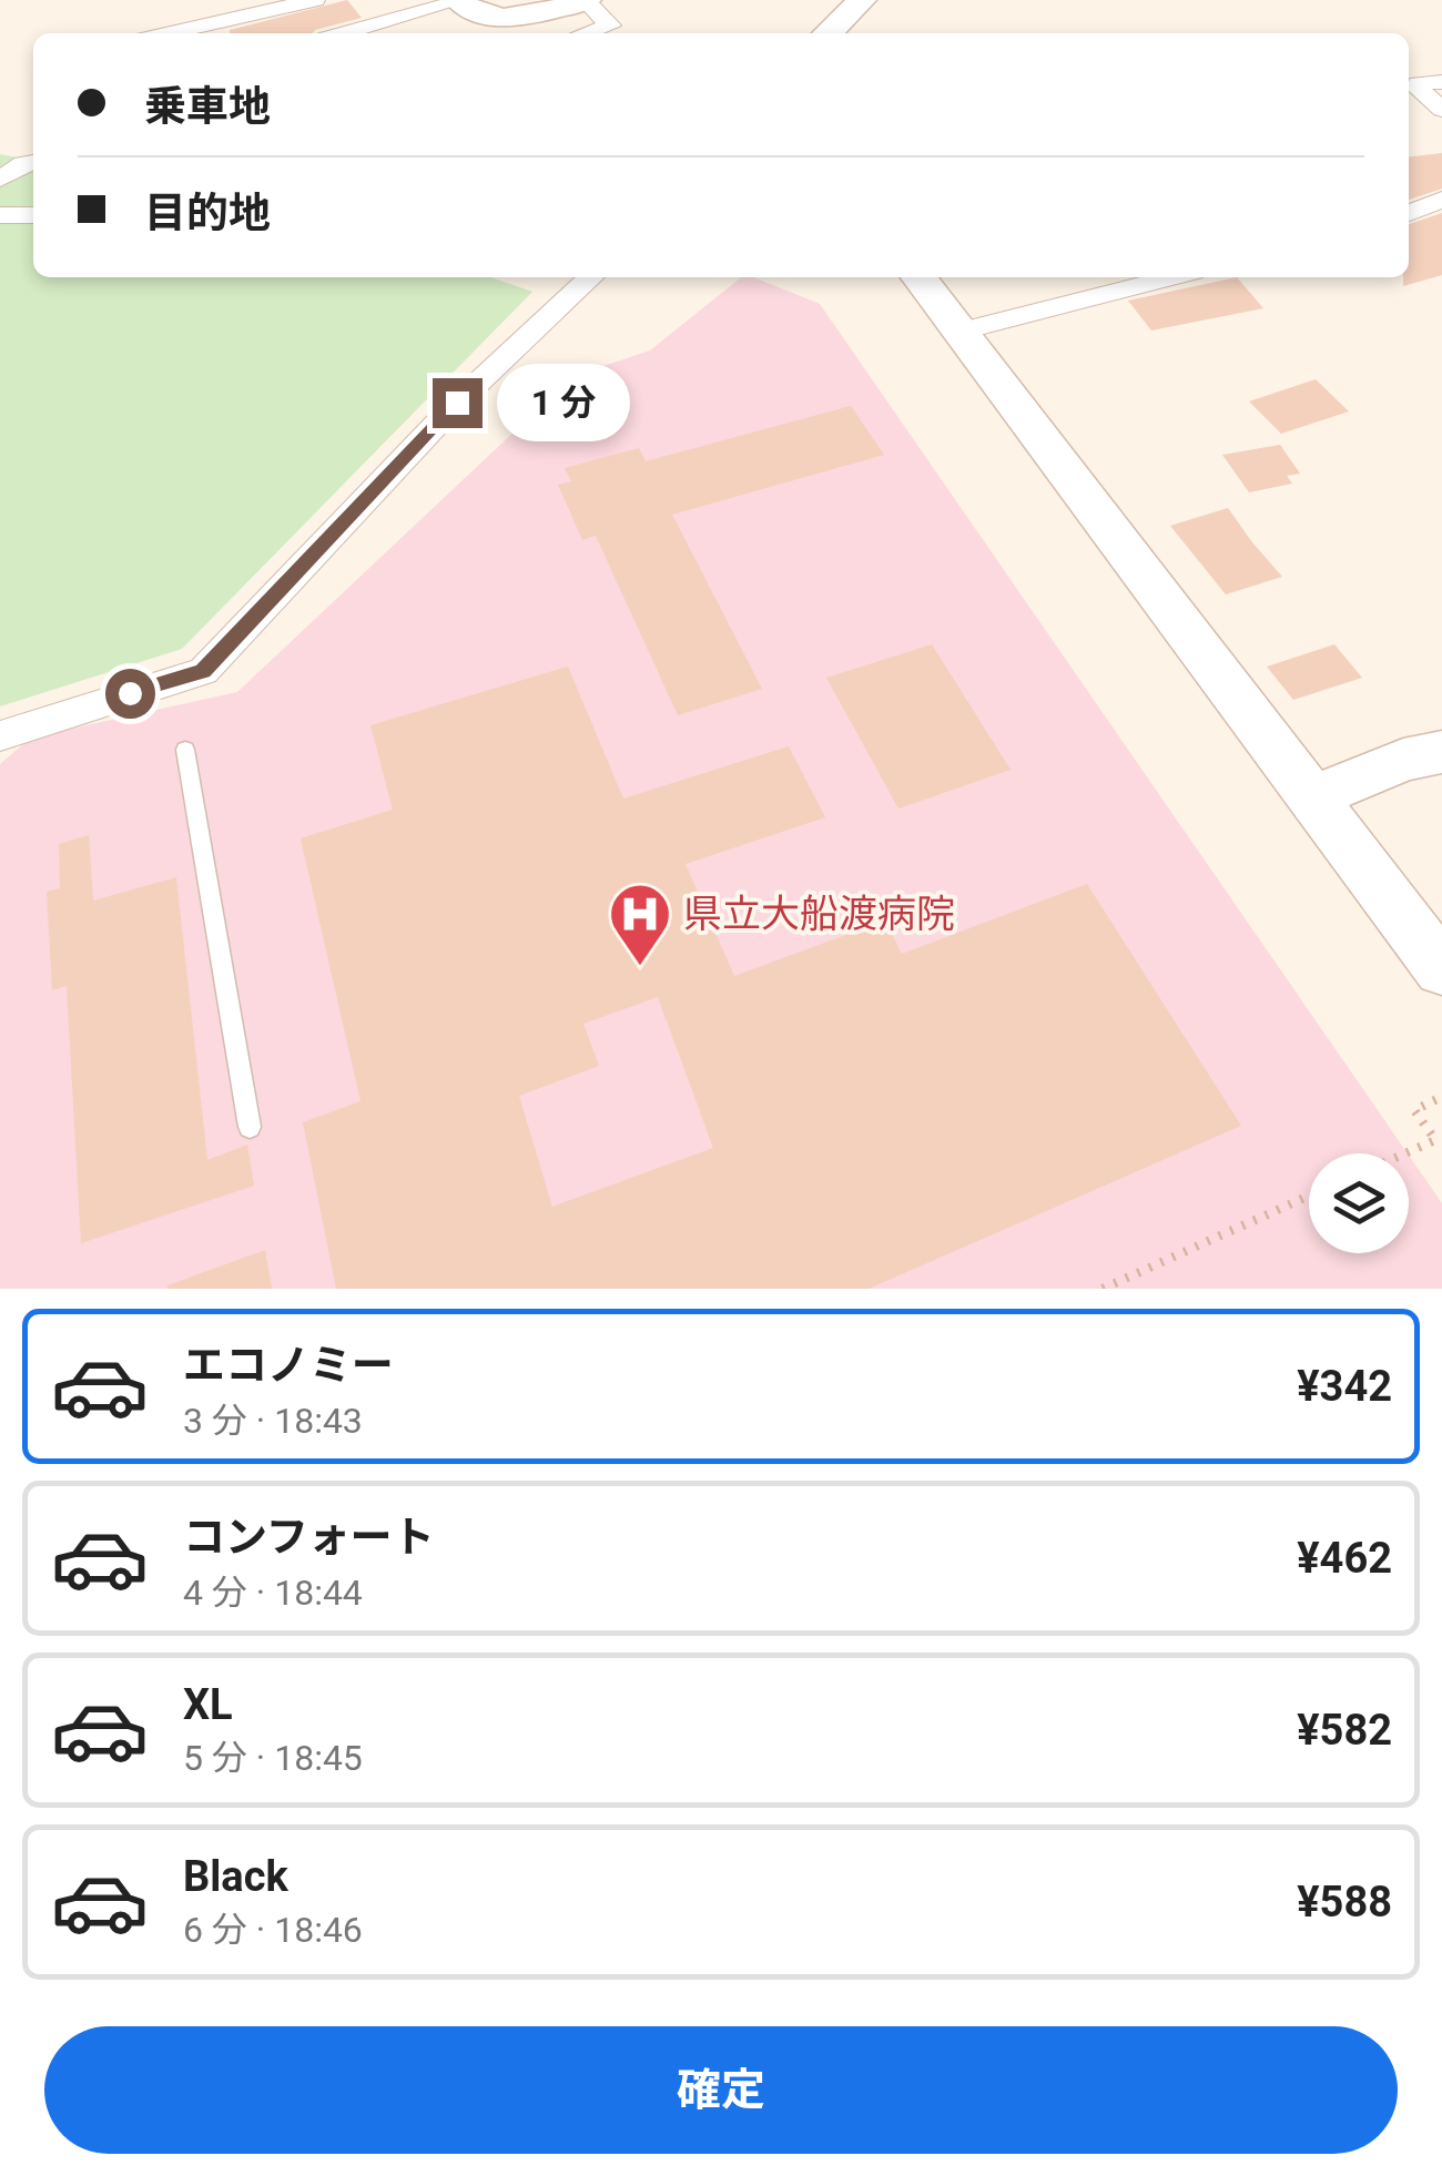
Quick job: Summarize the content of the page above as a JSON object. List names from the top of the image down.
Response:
{
  "places": {
    "hospital": ["県立大船渡病院"]
  },
  "page": {
    "banner": ["乗車地", "目的地"],
    "bubble": "1 分",
    "list": [
      {
        "name": "エコノミー",
        "note": "3 分 · 18:43",
        "value": "¥342"
      },
      {
        "name": "コンフォート",
        "note": "4 分 · 18:44",
        "value": "¥462"
      },
      {
        "name": "XL",
        "note": "5 分 · 18:45",
        "value": "¥582"
      },
      {
        "name": "Black",
        "note": "6 分 · 18:46",
        "value": "¥588"
      }
    ],
    "buttons": "確定"
  }
}
